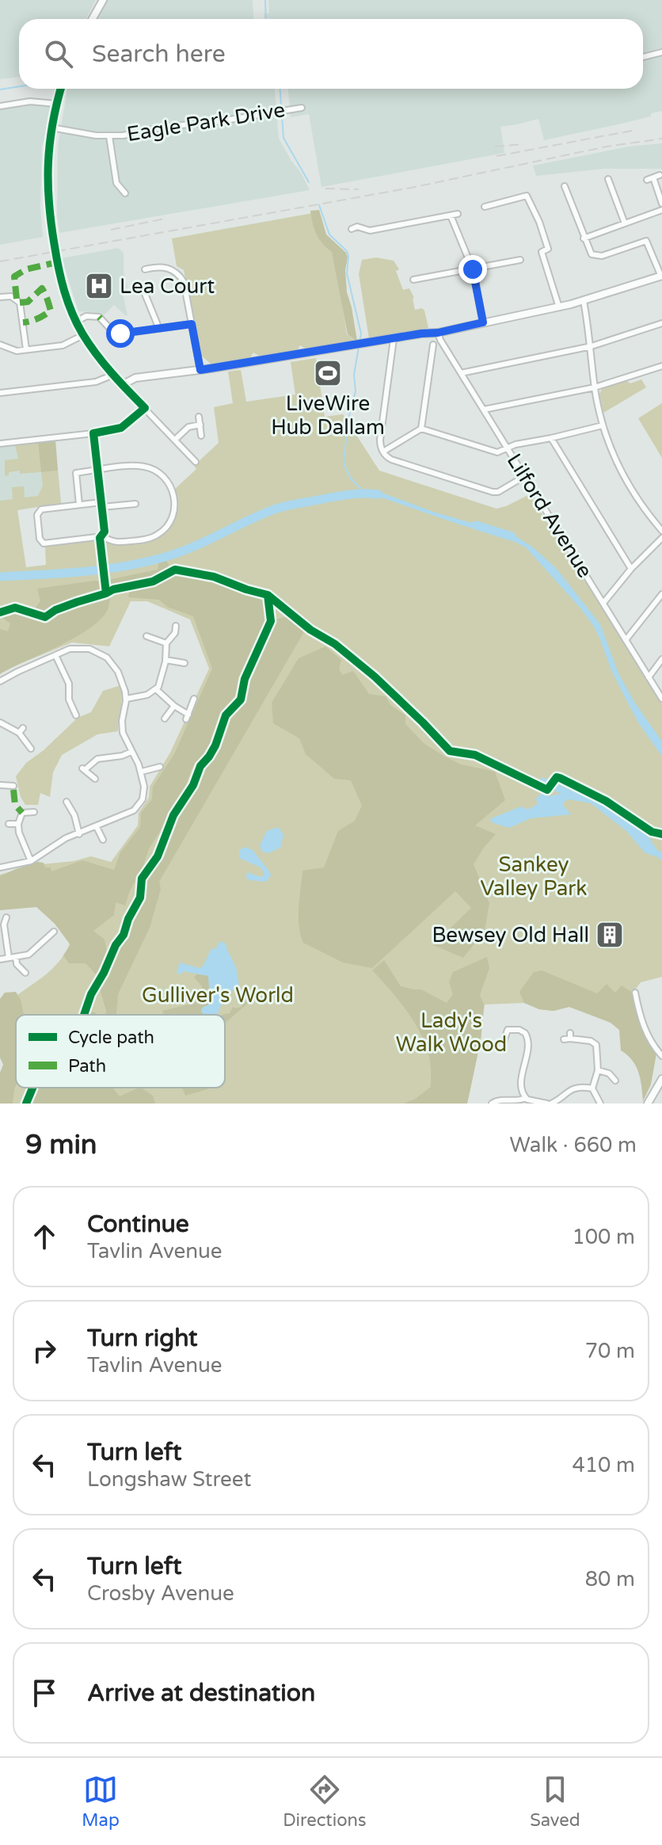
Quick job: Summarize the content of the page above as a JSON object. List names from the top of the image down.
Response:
{
  "streets": {
    "street": ["Eagle Park Drive", "Lilford Avenue"]
  },
  "parks": ["Sankey Valley Park", "Gulliver's World", "Lady's Walk Wood"],
  "places": {
    "hospital": ["Lea Court"],
    "sports": ["LiveWire Hub Dallam"],
    "building": ["Bewsey Old Hall"]
  },
  "legend": ["Cycle path", "Path"],
  "page": {
    "search": "Search here",
    "heading": ["9 min", "Walk · 660 m"],
    "list": [
      ["Continue", "Tavlin Avenue", "100 m"],
      ["Turn right", "Tavlin Avenue", "70 m"],
      ["Turn left", "Longshaw Street", "410 m"],
      ["Turn left", "Crosby Avenue", "80 m"],
      "Arrive at destination"
    ],
    "nav": ["Map", "Directions", "Saved"]
  }
}
